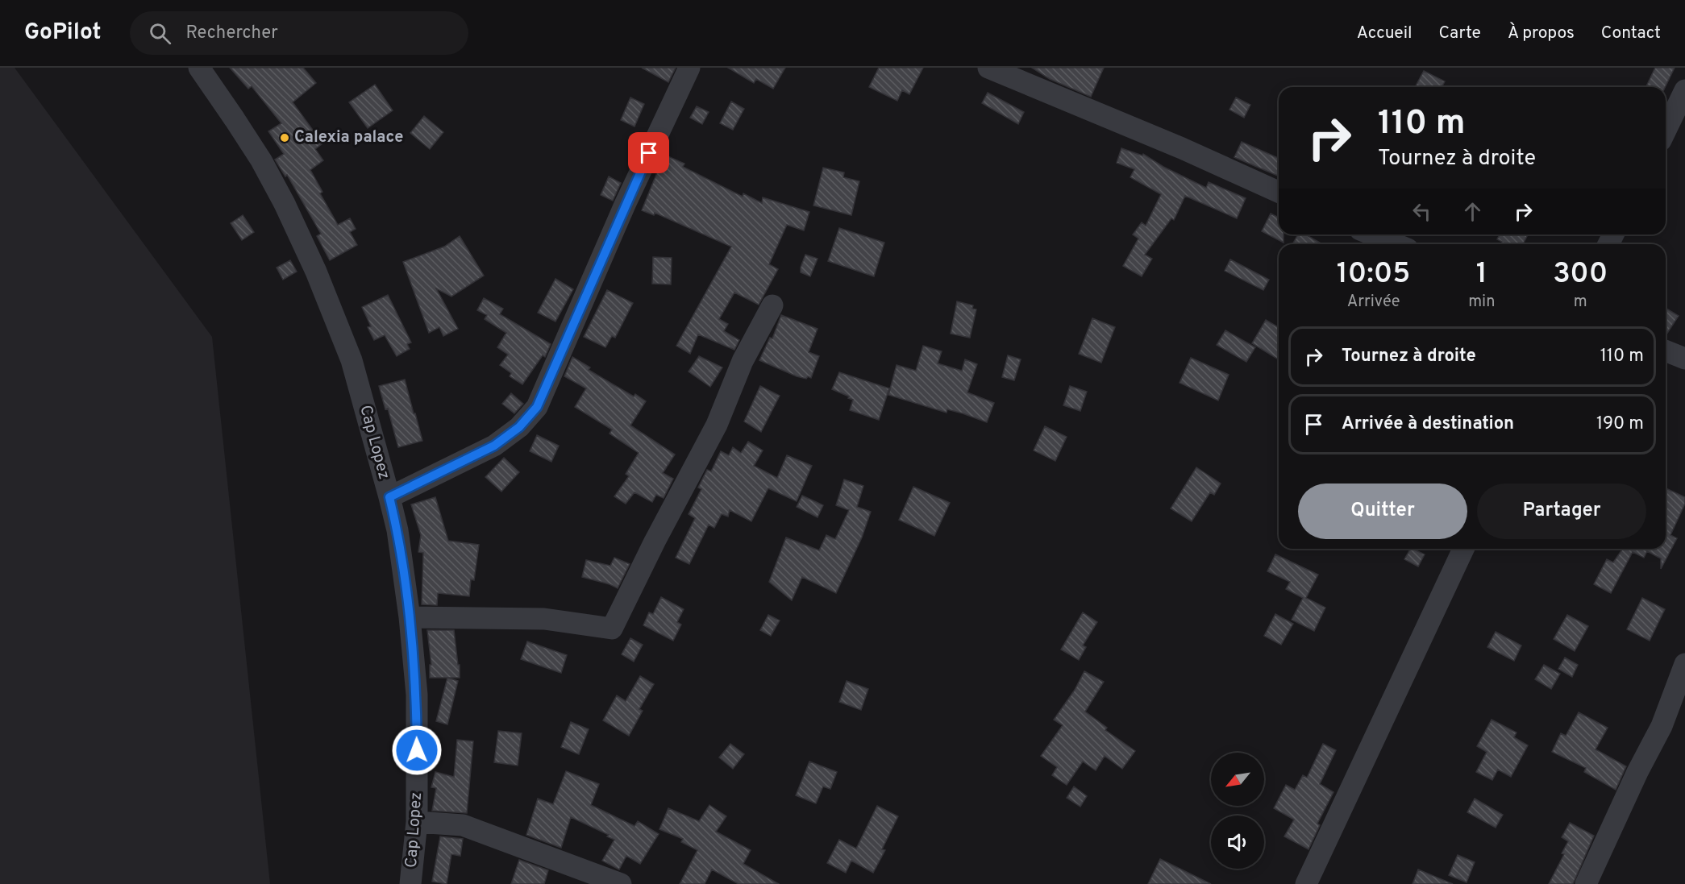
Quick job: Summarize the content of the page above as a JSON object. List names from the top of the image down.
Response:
{
  "streets": {
    "street": ["Cap Lopez"]
  },
  "places": ["Calexia palace"],
  "north": "bottom left",
  "page": {
    "header": "GoPilot",
    "search": "Rechercher",
    "nav": [
      "Accueil",
      "Carte",
      "À propos",
      "Contact"
    ],
    "turn": ["110 m", "Tournez à droite"],
    "eta": [
      "10:05",
      "Arrivée",
      "1",
      "min",
      "300",
      "m"
    ],
    "list": [
      {
        "name": "Tournez à droite",
        "value": "110 m"
      },
      {
        "name": "Arrivée à destination",
        "value": "190 m"
      }
    ],
    "buttons": ["Quitter", "Partager"]
  }
}
